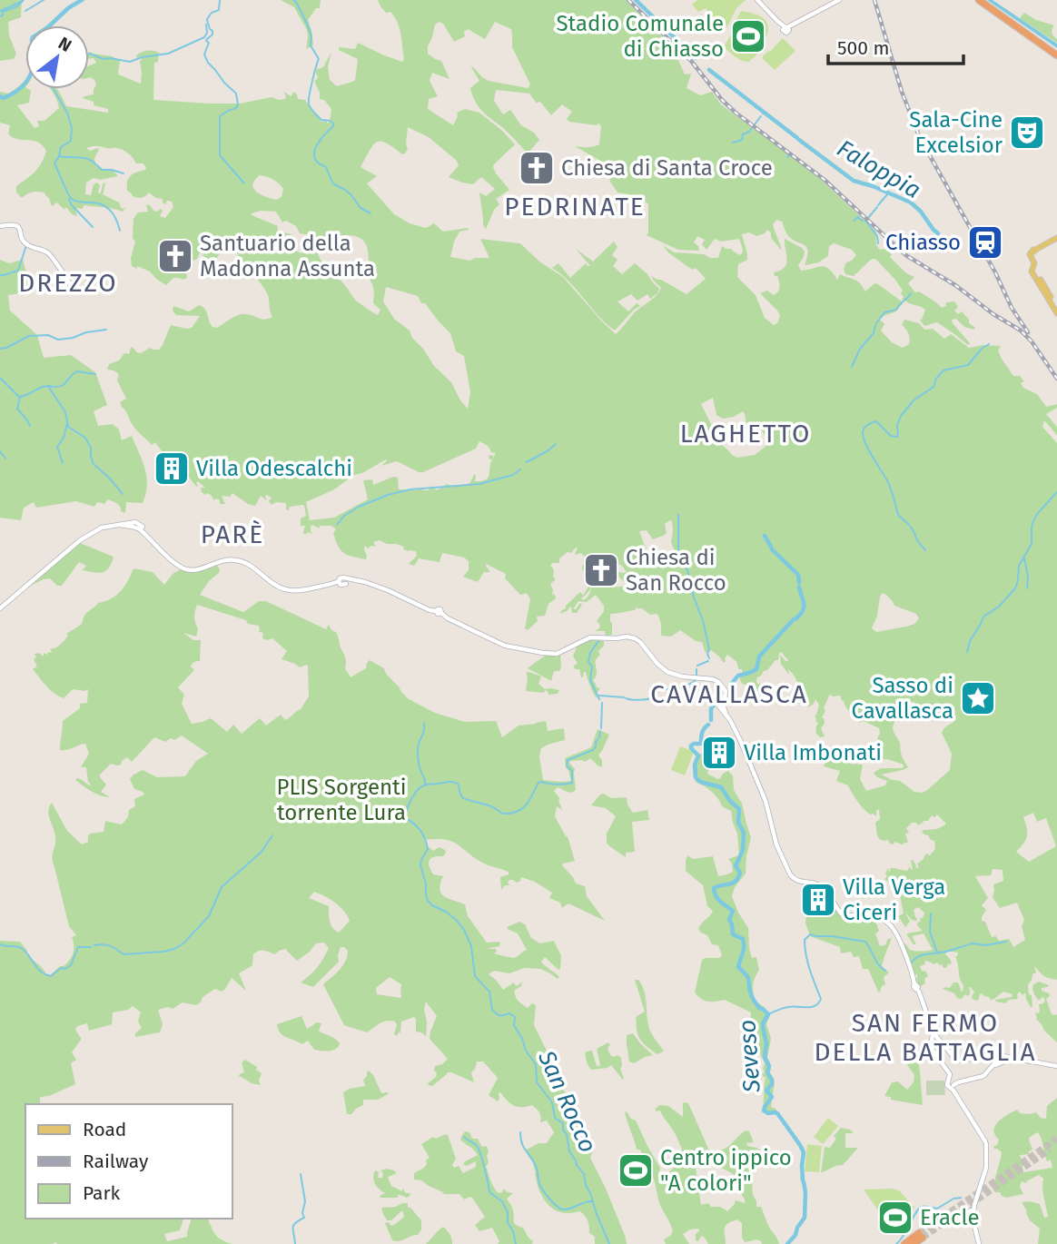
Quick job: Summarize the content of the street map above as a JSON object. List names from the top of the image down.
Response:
{
  "districts": [
    "PEDRINATE",
    "DREZZO",
    "LAGHETTO",
    "PARÈ",
    "CAVALLASCA",
    "SAN FERMO DELLA BATTAGLIA"
  ],
  "water": ["Faloppia", "Seveso", "San Rocco"],
  "parks": ["PLIS Sorgenti torrente Lura"],
  "places": {
    "sports": ["Stadio Comunale di Chiasso", "Centro ippico \"A colori\"", "Eracle"],
    "theatre": ["Sala-Cine Excelsior"],
    "church": ["Chiesa di Santa Croce", "Santuario della Madonna Assunta", "Chiesa di San Rocco"],
    "station": ["Chiasso"],
    "building": ["Villa Odescalchi", "Villa Imbonati", "Villa Verga Ciceri"],
    "place": ["Sasso di Cavallasca"]
  },
  "legend": ["Road", "Railway", "Park"],
  "scale_bar": "500 m",
  "north": "top right"
}
